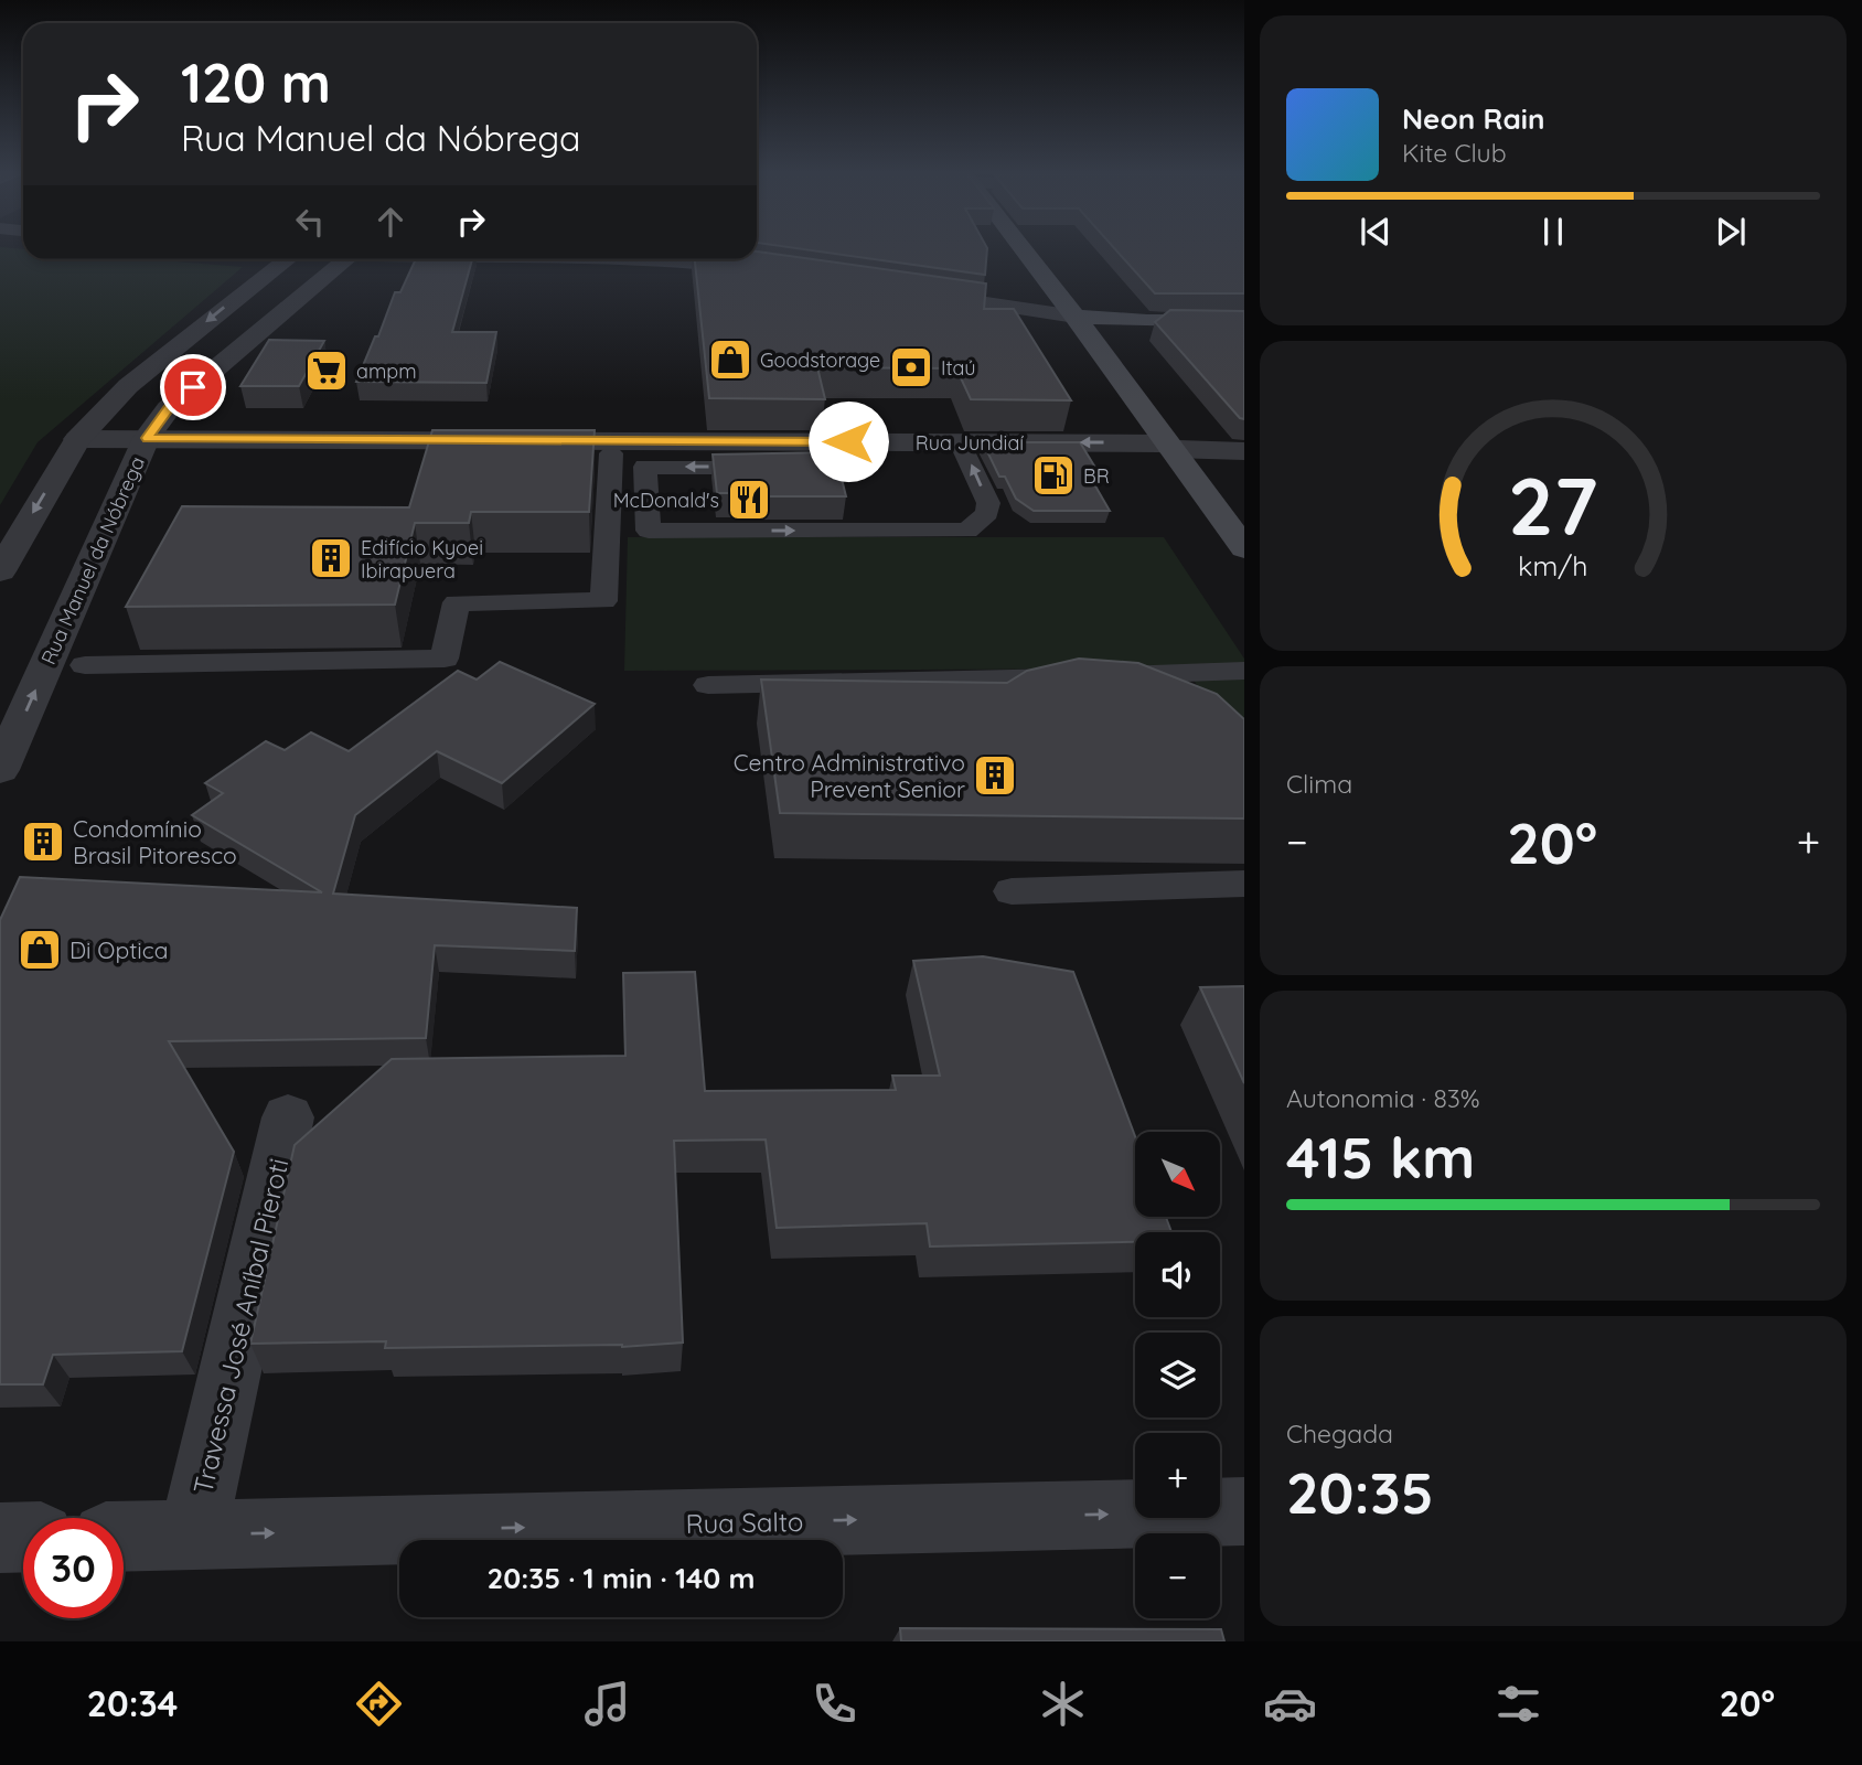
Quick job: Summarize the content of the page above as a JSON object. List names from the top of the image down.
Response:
{
  "streets": {
    "street": [
      "Rua Jundiaí",
      "Rua Manuel da Nóbrega",
      "Travessa José Aníbal Pieroti",
      "Rua Salto"
    ]
  },
  "crossings": [
    ["Rua Jundiaí", "Rua Manuel da Nóbrega"],
    ["Travessa José Aníbal Pieroti", "Rua Salto"]
  ],
  "one_way": ["Rua Salto"],
  "places": {
    "shop": ["Goodstorage", "Di Optica"],
    "bank": ["Itaú"],
    "supermarket": ["ampm"],
    "fuel station": ["BR"],
    "restaurant": ["McDonald's"],
    "building": ["Edifício Kyoei Ibirapuera", "Centro Administrativo Prevent Senior", "Condomínio Brasil Pitoresco"]
  },
  "north": "bottom right",
  "page": {
    "turn": ["120 m", "Rua Manuel da Nóbrega"],
    "song": ["Neon Rain", "Kite Club"],
    "tile": [
      "Clima",
      ["Autonomia · 83%", "415 km"],
      ["Chegada", "20:35"]
    ],
    "heat": ["−", "20°", "+"],
    "map_buttons": ["+", "−"],
    "limit": "30",
    "trip": "20:35 · 1 min · 140 m",
    "tabs": ["20:34", "20°"],
    "gauge": ["27", "km/h"]
  }
}
